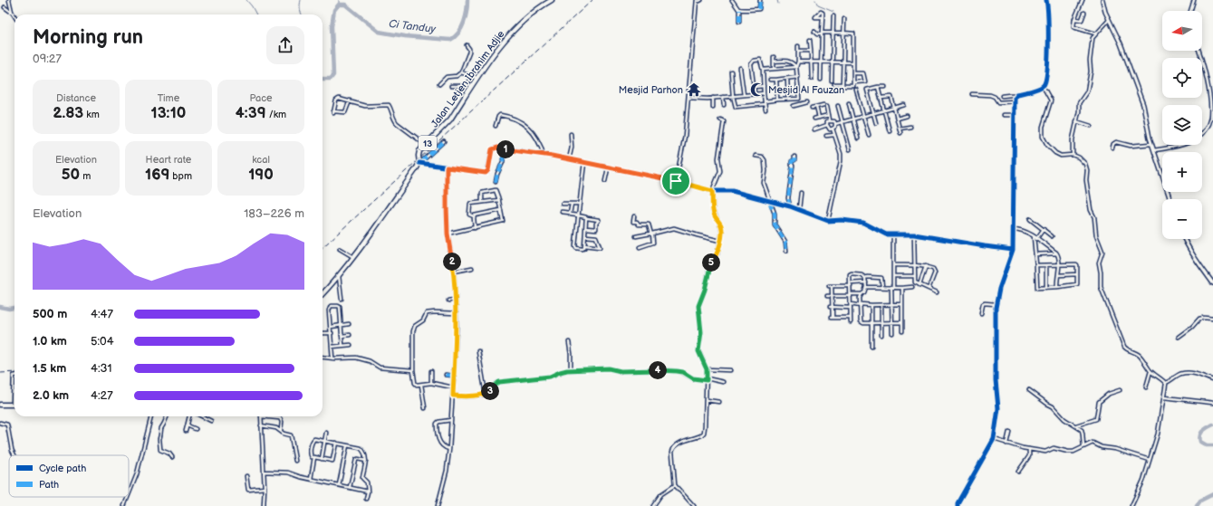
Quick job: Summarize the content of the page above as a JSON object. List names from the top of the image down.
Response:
{
  "streets": {
    "highway": ["Jalan Letjen Ibrahim Adjie", "13"]
  },
  "water": ["Ci Tanduy"],
  "places": {
    "temple": ["Mesjid Parhon"],
    "mosque": ["Mesjid Al Fauzan"]
  },
  "legend": ["Cycle path", "Path"],
  "north": "left",
  "page": {
    "map_buttons": ["+", "−"],
    "heading": ["Morning run", "09:27"],
    "stats": [
      ["Distance", "2.83 km"],
      ["Time", "13:10"],
      ["Pace", "4:39 /km"],
      ["Elevation", "50 m"],
      ["Heart rate", "169 bpm"],
      ["kcal", "190"]
    ],
    "pins": [
      "1",
      "2",
      "5",
      "4",
      "3"
    ],
    "chart": ["Elevation", "183–226 m"],
    "list": [
      {
        "name": "500 m",
        "note": "4:47"
      },
      {
        "name": "1.0 km",
        "note": "5:04"
      },
      {
        "name": "1.5 km",
        "note": "4:31"
      },
      {
        "name": "2.0 km",
        "note": "4:27"
      }
    ]
  }
}
